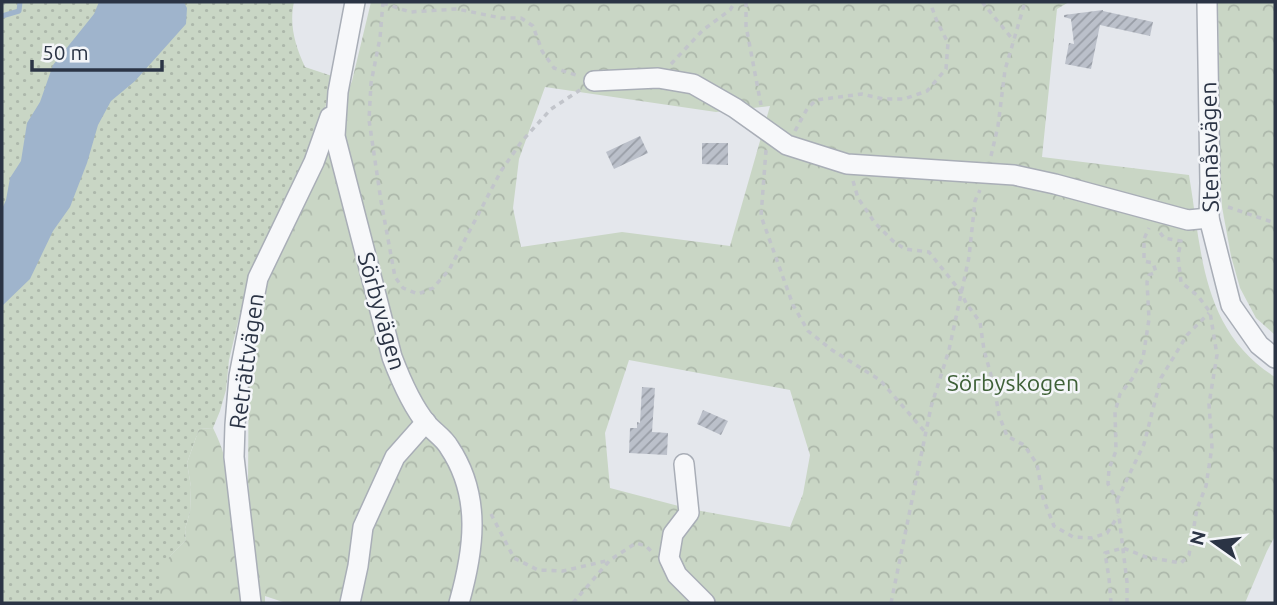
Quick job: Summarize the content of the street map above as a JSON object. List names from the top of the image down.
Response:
{
  "streets": {
    "street": ["Stenåsvägen", "Sörbyvägen", "Reträttvägen"]
  },
  "crossings": [
    ["Sörbyvägen", "Reträttvägen"]
  ],
  "parks": ["Sörbyskogen"],
  "scale_bar": "50 m",
  "north": "left"
}
